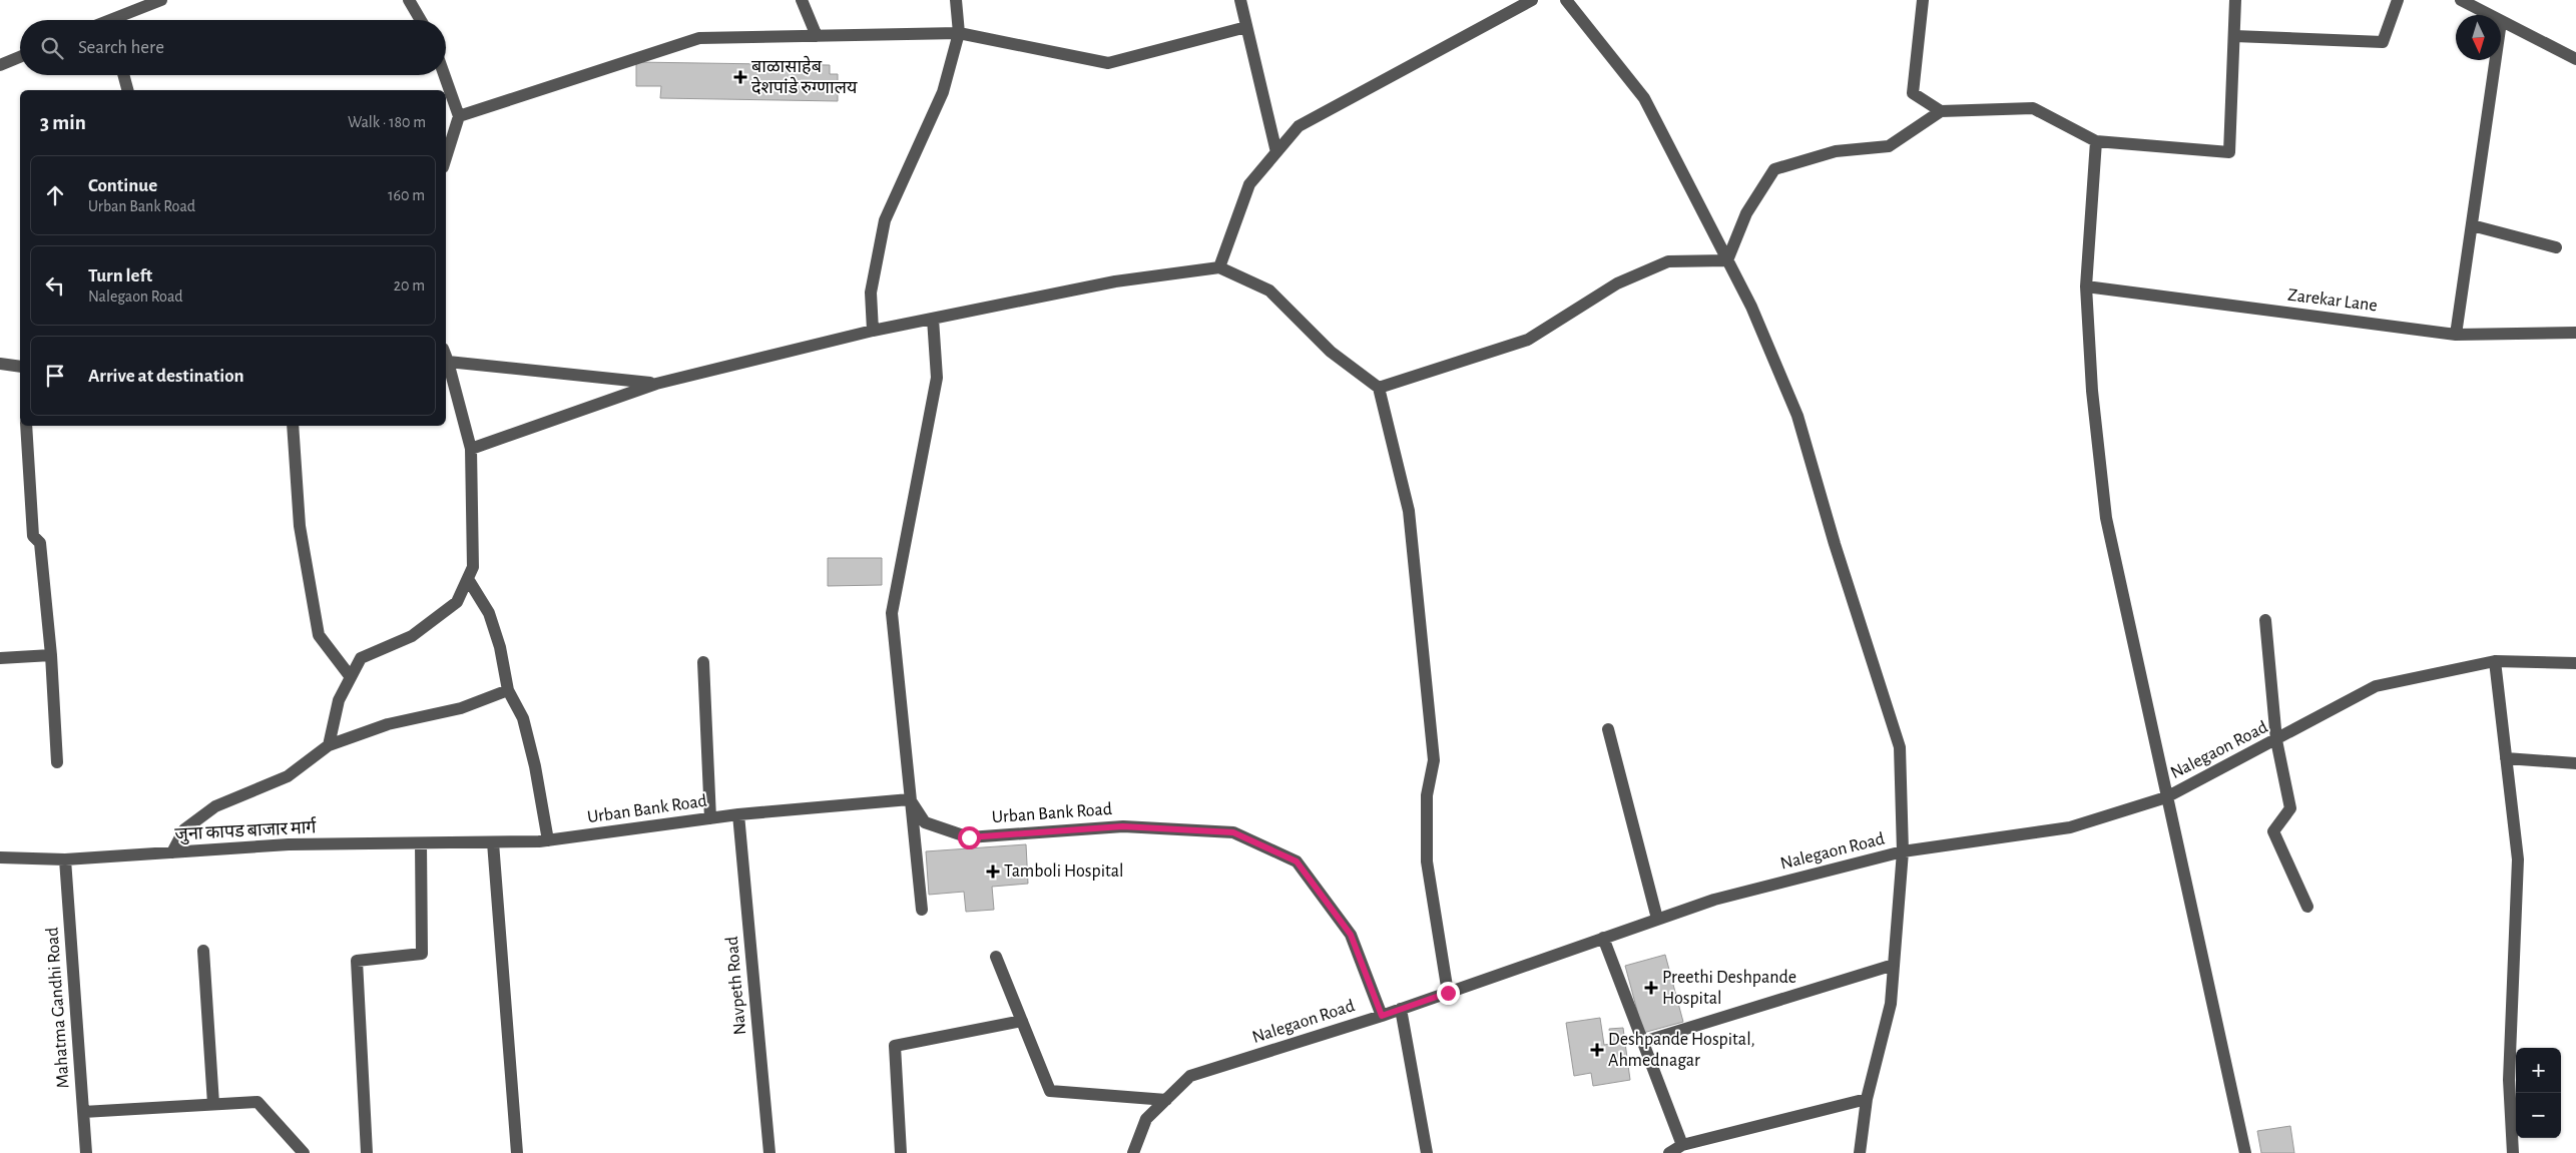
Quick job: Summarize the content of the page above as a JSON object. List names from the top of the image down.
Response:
{
  "streets": {
    "street": [
      "Zarekar Lane",
      "Nalegaon Road",
      "Urban Bank Road",
      "जुना कापड बाजार मार्ग",
      "Navpeth Road",
      "Mahatma Gandhi Road"
    ]
  },
  "crossings": [
    ["Nalegaon Road", "Urban Bank Road"],
    ["Urban Bank Road", "जुना कापड बाजार मार्ग"],
    ["Urban Bank Road", "Navpeth Road"],
    ["जुना कापड बाजार मार्ग", "Mahatma Gandhi Road"]
  ],
  "places": {
    "health": [
      "बाळासाहेब देशपांडे रुग्णालय",
      "Tamboli Hospital",
      "Preethi Deshpande Hospital",
      "Deshpande Hospital, Ahmednagar"
    ]
  },
  "north": "bottom",
  "page": {
    "search": "Search here",
    "heading": ["3 min", "Walk · 180 m"],
    "list": [
      ["Continue", "Urban Bank Road", "160 m"],
      ["Turn left", "Nalegaon Road", "20 m"],
      "Arrive at destination"
    ],
    "map_buttons": ["+", "−"]
  }
}
